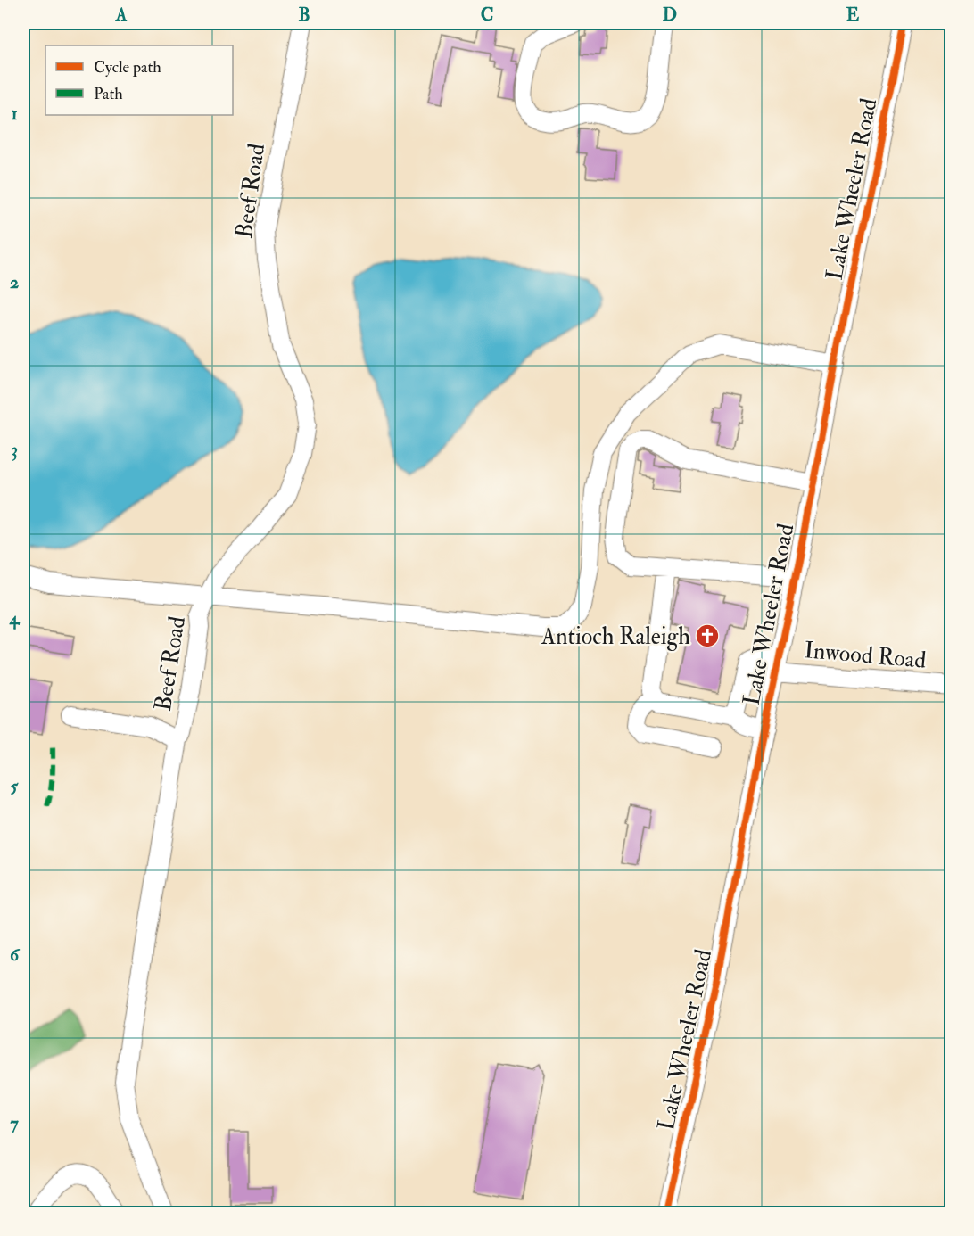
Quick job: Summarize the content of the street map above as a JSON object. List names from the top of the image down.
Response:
{
  "streets": {
    "street": ["Lake Wheeler Road", "Beef Road", "Inwood Road"]
  },
  "crossings": [
    ["Lake Wheeler Road", "Inwood Road"]
  ],
  "places": {
    "church": ["Antioch Raleigh"]
  },
  "legend": ["Cycle path", "Path"],
  "grid": {
    "columns": [
      "A",
      "B",
      "C",
      "D",
      "E"
    ],
    "rows": [
      "1",
      "2",
      "3",
      "4",
      "5",
      "6",
      "7"
    ]
  }
}
